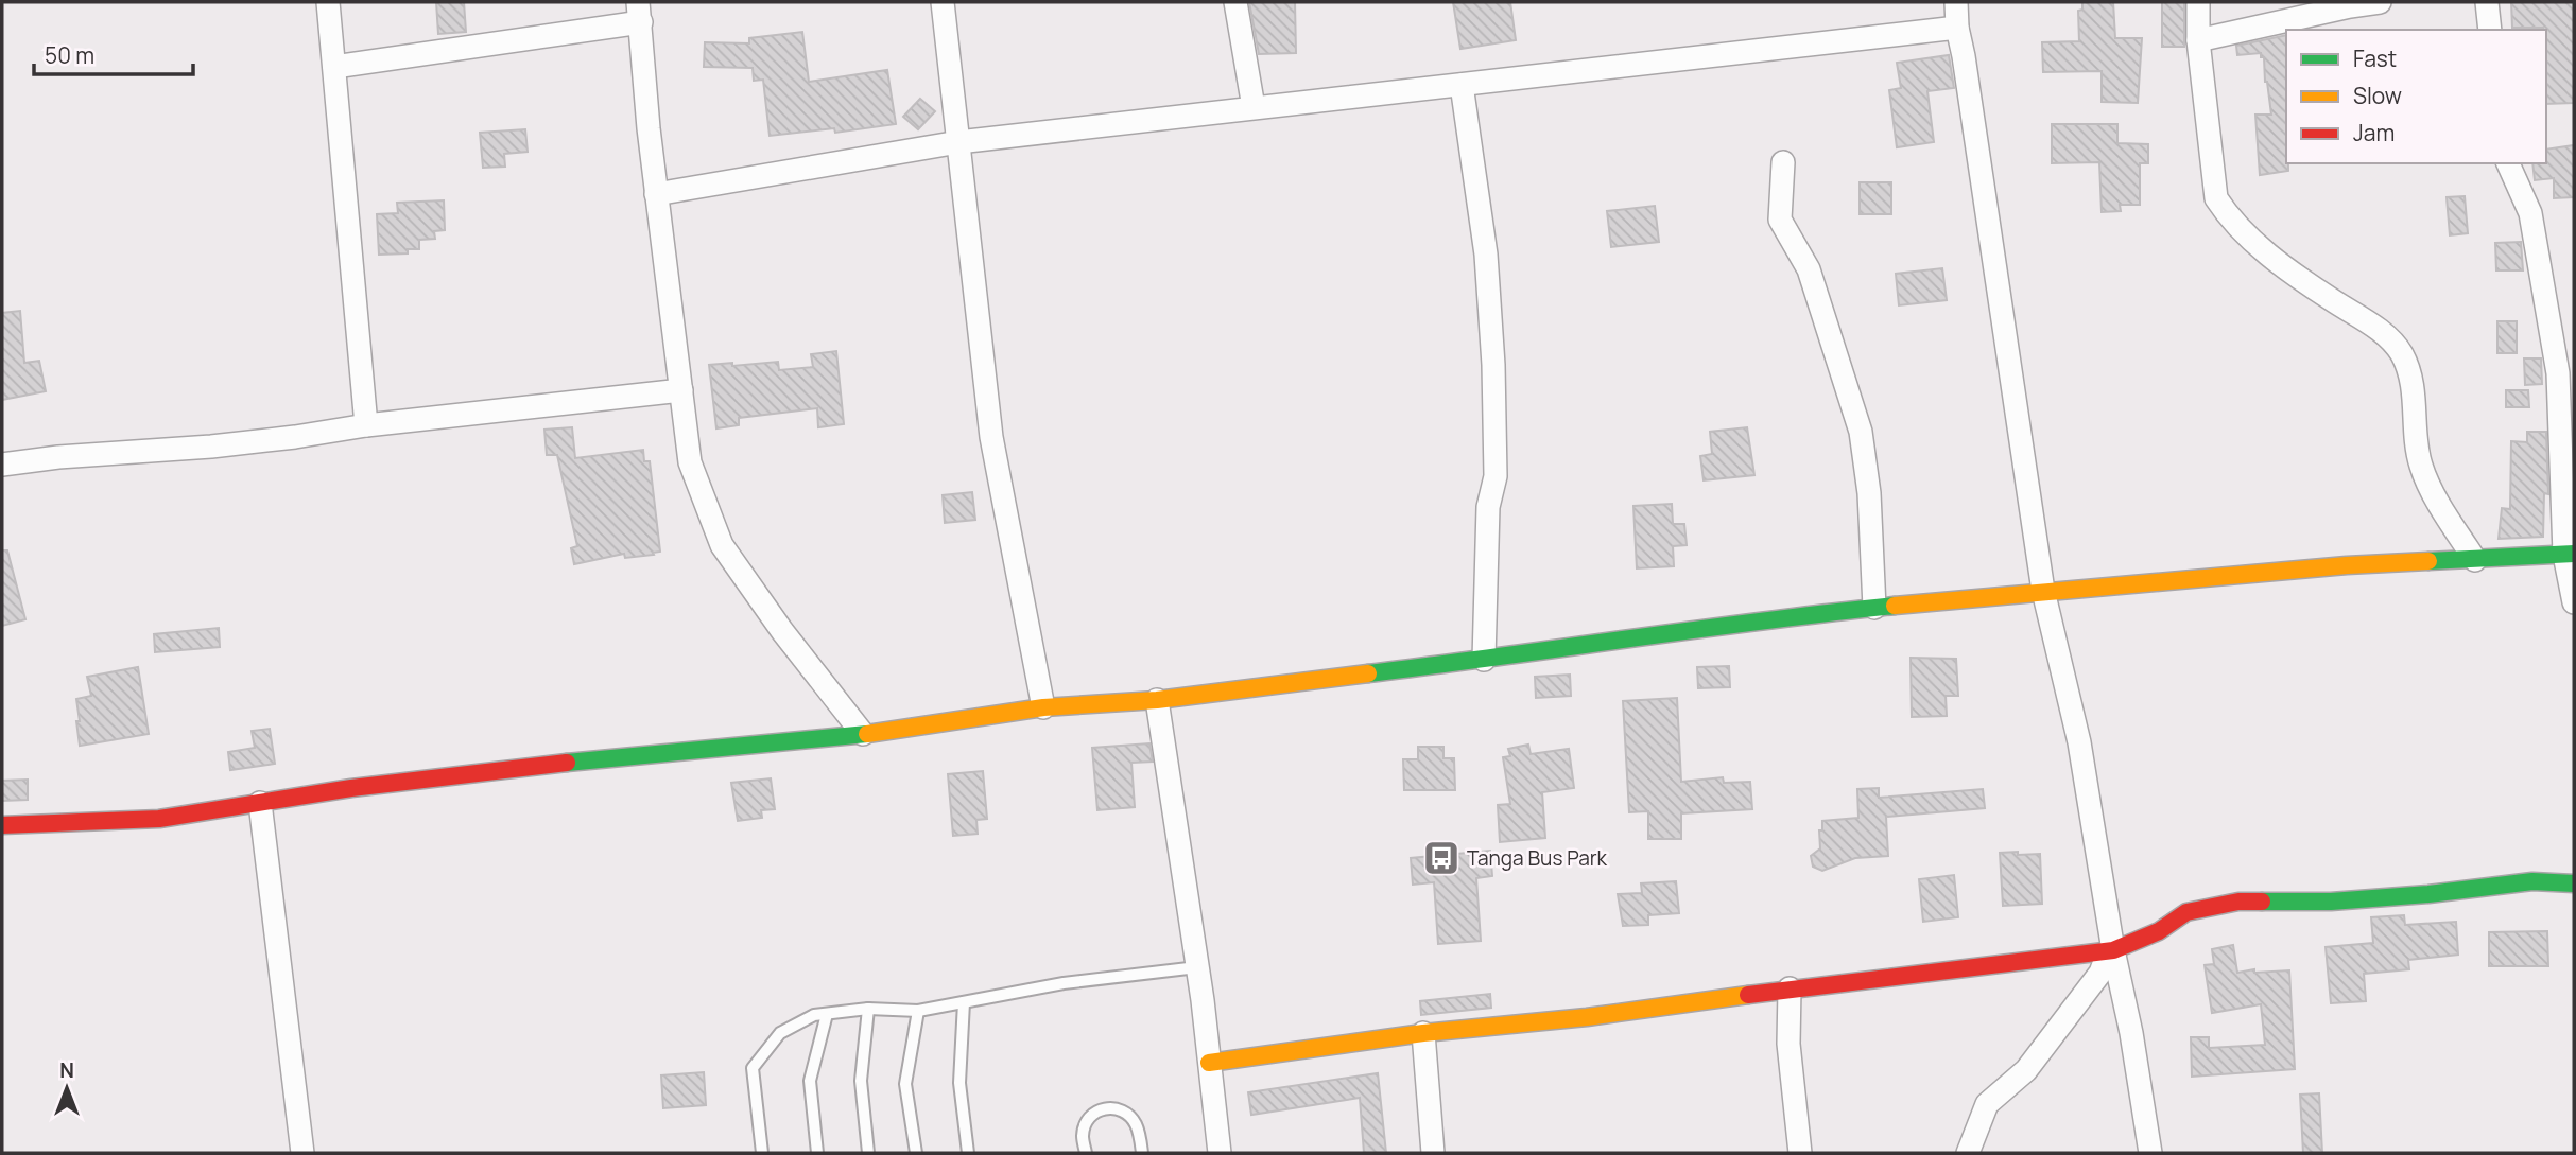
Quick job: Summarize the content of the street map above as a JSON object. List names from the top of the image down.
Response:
{
  "places": {
    "bus stop": ["Tanga Bus Park"]
  },
  "legend": ["Fast", "Slow", "Jam"],
  "scale_bar": "50 m",
  "north": "top"
}
